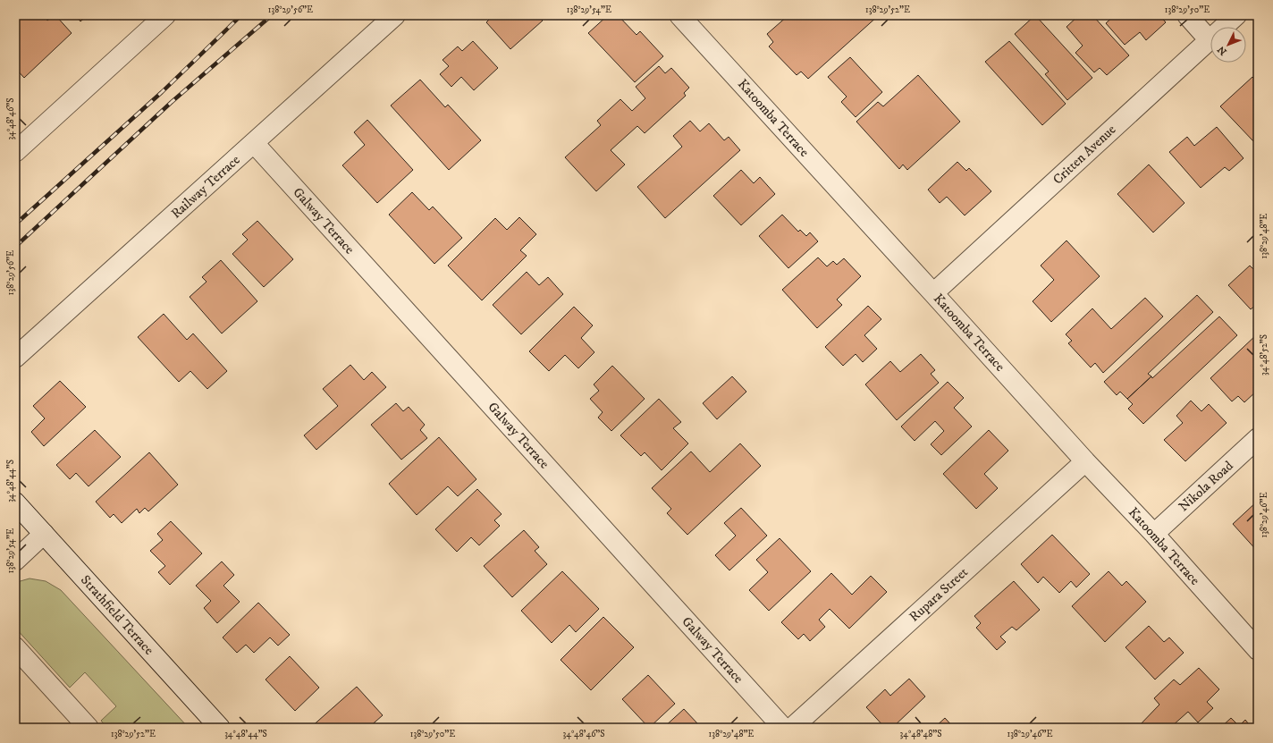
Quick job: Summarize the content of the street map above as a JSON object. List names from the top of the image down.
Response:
{
  "streets": {
    "street": [
      "Katoomba Terrace",
      "Critten Avenue",
      "Railway Terrace",
      "Galway Terrace",
      "Nikola Road",
      "Rupara Street",
      "Strathfield Terrace"
    ]
  },
  "crossings": [
    ["Katoomba Terrace", "Critten Avenue"],
    ["Katoomba Terrace", "Nikola Road"],
    ["Katoomba Terrace", "Rupara Street"],
    ["Railway Terrace", "Galway Terrace"]
  ],
  "north": "bottom left",
  "coordinates": [
    "138°29'56\"E",
    "138°29'54\"E",
    "138°29'52\"E",
    "138°29'50\"E",
    "34°48'46\"S",
    "138°29'48\"E",
    "34°48'52\"S",
    "34°48'44\"S",
    "138°29'46\"E",
    "34°48'48\"S"
  ]
}
